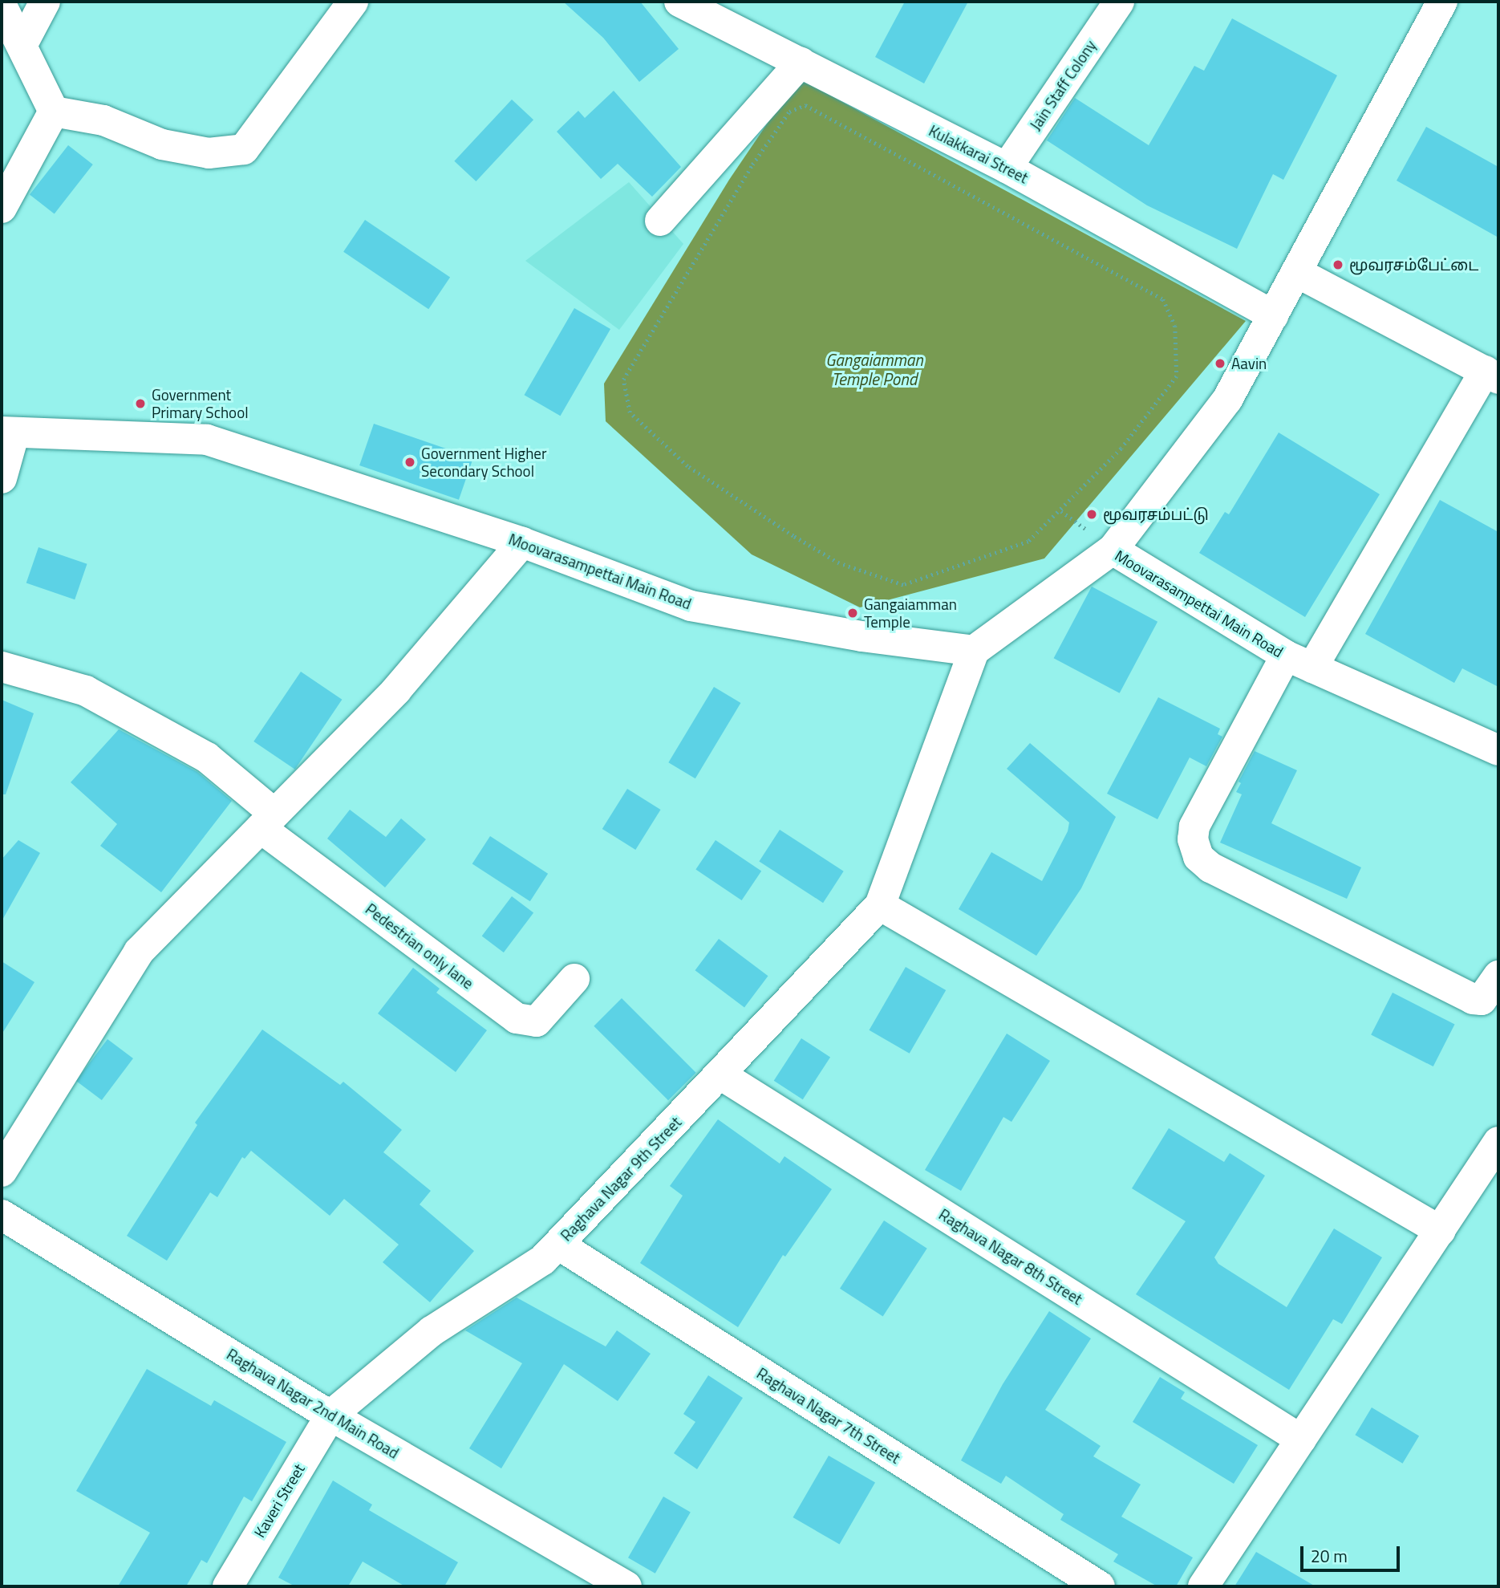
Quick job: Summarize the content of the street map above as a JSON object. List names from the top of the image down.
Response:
{
  "streets": {
    "street": [
      "Jain Staff Colony",
      "Kulakkarai Street",
      "Moovarasampettai Main Road",
      "Pedestrian only lane",
      "Raghava Nagar 9th Street",
      "Raghava Nagar 8th Street",
      "Raghava Nagar 2nd Main Road",
      "Raghava Nagar 7th Street",
      "Kaveri Street"
    ]
  },
  "crossings": [
    ["Jain Staff Colony", "Kulakkarai Street"],
    ["Raghava Nagar 9th Street", "Raghava Nagar 8th Street"],
    ["Raghava Nagar 9th Street", "Raghava Nagar 2nd Main Road"],
    ["Raghava Nagar 9th Street", "Raghava Nagar 7th Street"],
    ["Raghava Nagar 9th Street", "Kaveri Street"],
    ["Raghava Nagar 2nd Main Road", "Kaveri Street"]
  ],
  "water": ["Gangaiamman Temple Pond"],
  "places": [
    "மூவரசம்பேட்டை",
    "Aavin",
    "Government Primary School",
    "Government Higher Secondary School",
    "மூவரசம்பட்டு",
    "Gangaiamman Temple"
  ],
  "scale_bar": "20 m"
}
